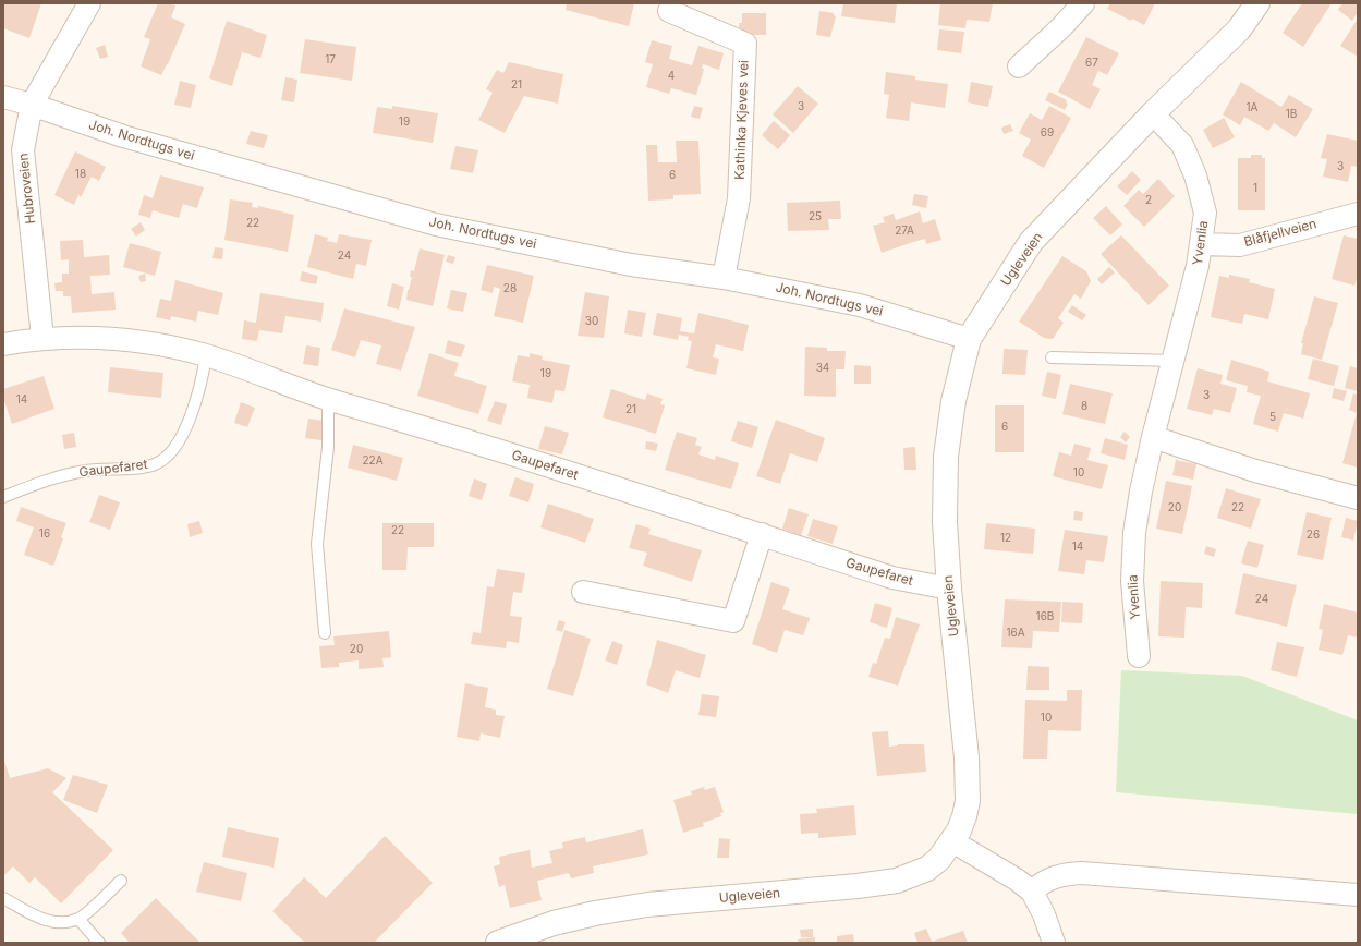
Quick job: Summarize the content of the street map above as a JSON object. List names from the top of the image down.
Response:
{
  "streets": {
    "street": [
      "Kathinka Kjeves vei",
      "Joh. Nordtugs vei",
      "Hubroveien",
      "Blåfjellveien",
      "Yvenlia",
      "Ugleveien",
      "Gaupefaret"
    ]
  },
  "crossings": [
    ["Kathinka Kjeves vei", "Joh. Nordtugs vei"],
    ["Joh. Nordtugs vei", "Hubroveien"],
    ["Joh. Nordtugs vei", "Ugleveien"],
    ["Hubroveien", "Gaupefaret"],
    ["Blåfjellveien", "Yvenlia"],
    ["Yvenlia", "Ugleveien"],
    ["Ugleveien", "Gaupefaret"]
  ],
  "house_numbers": [
    "17",
    "67",
    "4",
    "21",
    "3",
    "1A",
    "1B",
    "19",
    "69",
    "3",
    "18",
    "6",
    "1",
    "2",
    "25",
    "22",
    "27A",
    "24",
    "28",
    "30",
    "34",
    "19",
    "3",
    "14",
    "8",
    "21",
    "5",
    "6",
    "22A",
    "10",
    "20",
    "22",
    "22",
    "16",
    "26",
    "12",
    "14",
    "24",
    "16B",
    "16A",
    "20",
    "10"
  ]
}
